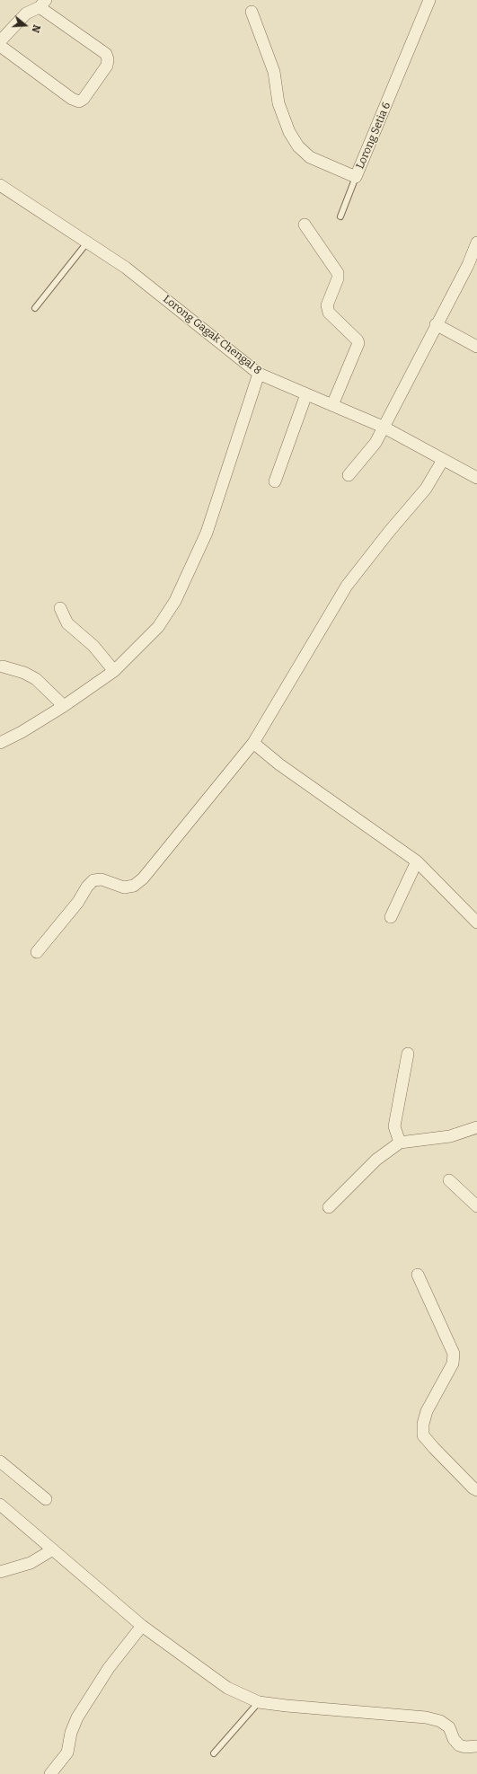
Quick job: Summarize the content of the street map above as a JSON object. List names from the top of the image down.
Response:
{
  "streets": {
    "street": ["Lorong Setia 6", "Lorong Gagak Chengal 8"]
  },
  "north": "right"
}
